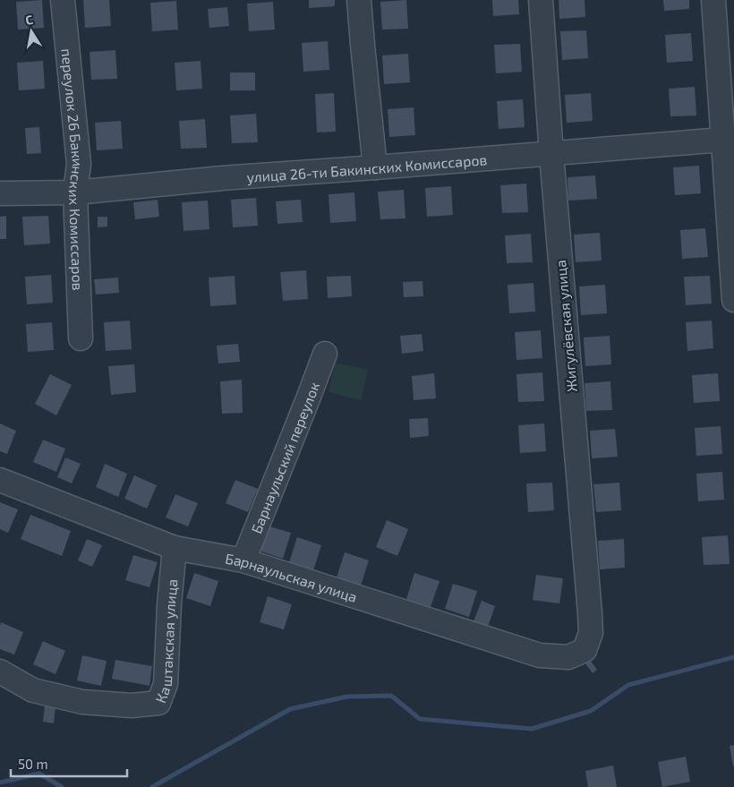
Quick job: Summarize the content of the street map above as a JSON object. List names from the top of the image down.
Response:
{
  "streets": {
    "street": [
      "улица 26-ти Бакинских Комиссаров",
      "переулок 26 Бакинских Комиссаров",
      "Жигулёвская улица",
      "Барнаульский переулок",
      "Барнаульская улица",
      "Каштакская улица"
    ]
  },
  "crossings": [
    ["улица 26-ти Бакинских Комиссаров", "переулок 26 Бакинских Комиссаров"],
    ["улица 26-ти Бакинских Комиссаров", "Жигулёвская улица"],
    ["Жигулёвская улица", "Барнаульская улица"],
    ["Барнаульский переулок", "Барнаульская улица"],
    ["Барнаульская улица", "Каштакская улица"]
  ],
  "scale_bar": "50 m",
  "north": "top"
}
